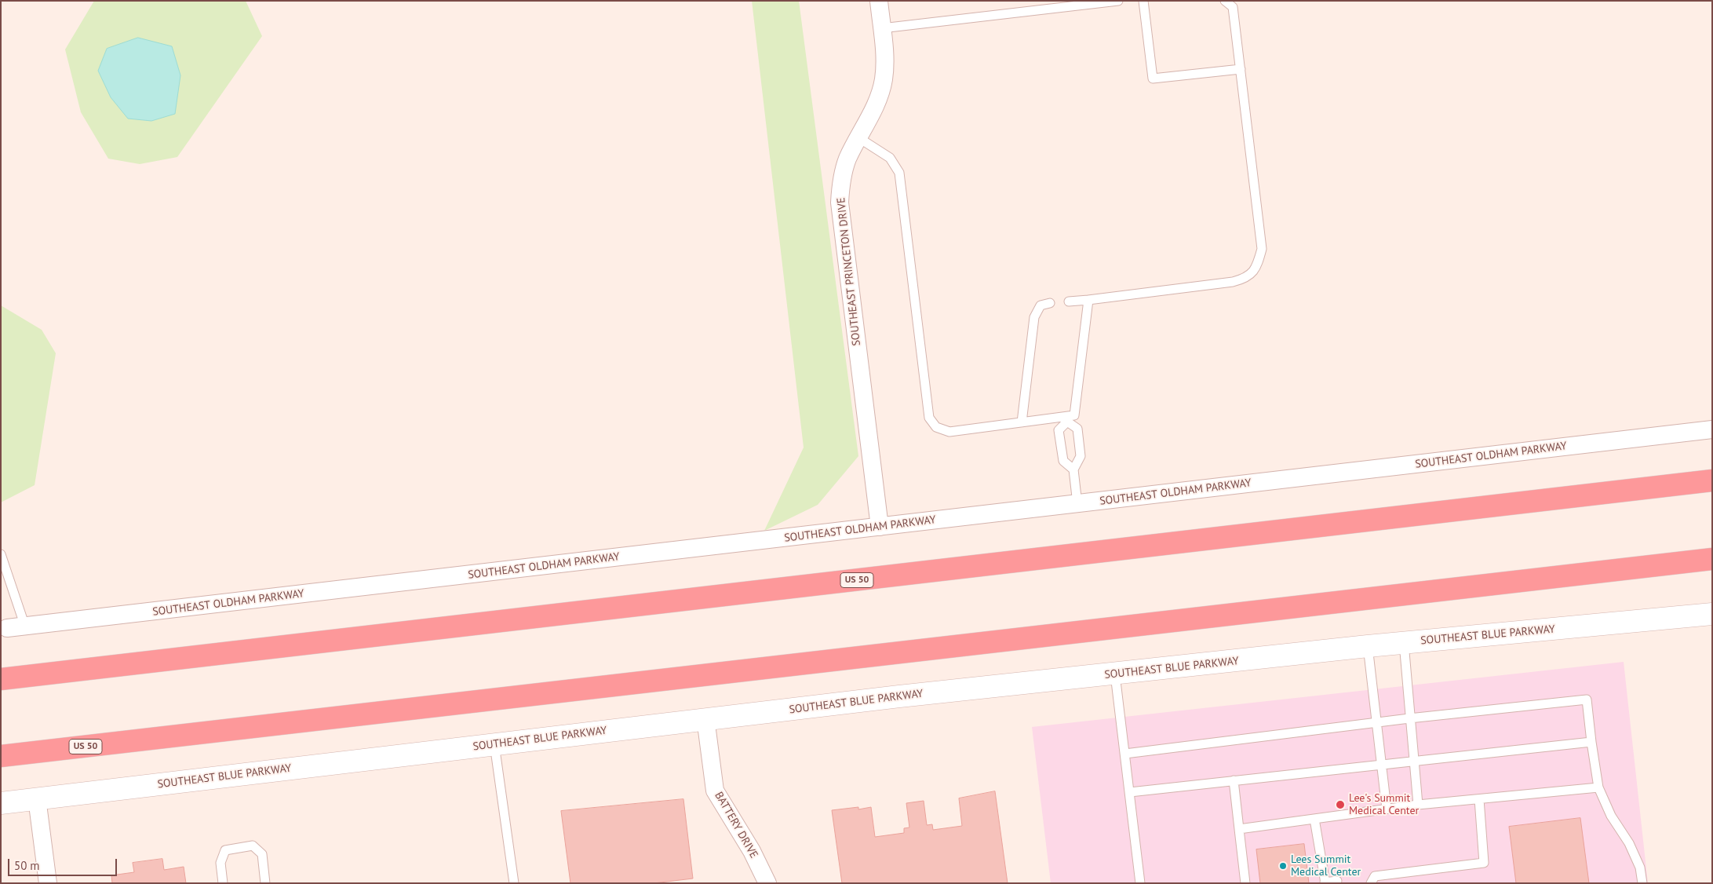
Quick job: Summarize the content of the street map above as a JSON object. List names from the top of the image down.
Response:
{
  "streets": {
    "highway": ["US 50"],
    "street": [
      "SOUTHEAST PRINCETON DRIVE",
      "SOUTHEAST OLDHAM PARKWAY",
      "SOUTHEAST BLUE PARKWAY",
      "BATTERY DRIVE"
    ]
  },
  "crossings": [
    ["SOUTHEAST PRINCETON DRIVE", "SOUTHEAST OLDHAM PARKWAY"],
    ["SOUTHEAST BLUE PARKWAY", "BATTERY DRIVE"]
  ],
  "places": ["Lee's Summit Medical Center", "Lees Summit Medical Center"],
  "scale_bar": "50 m"
}
